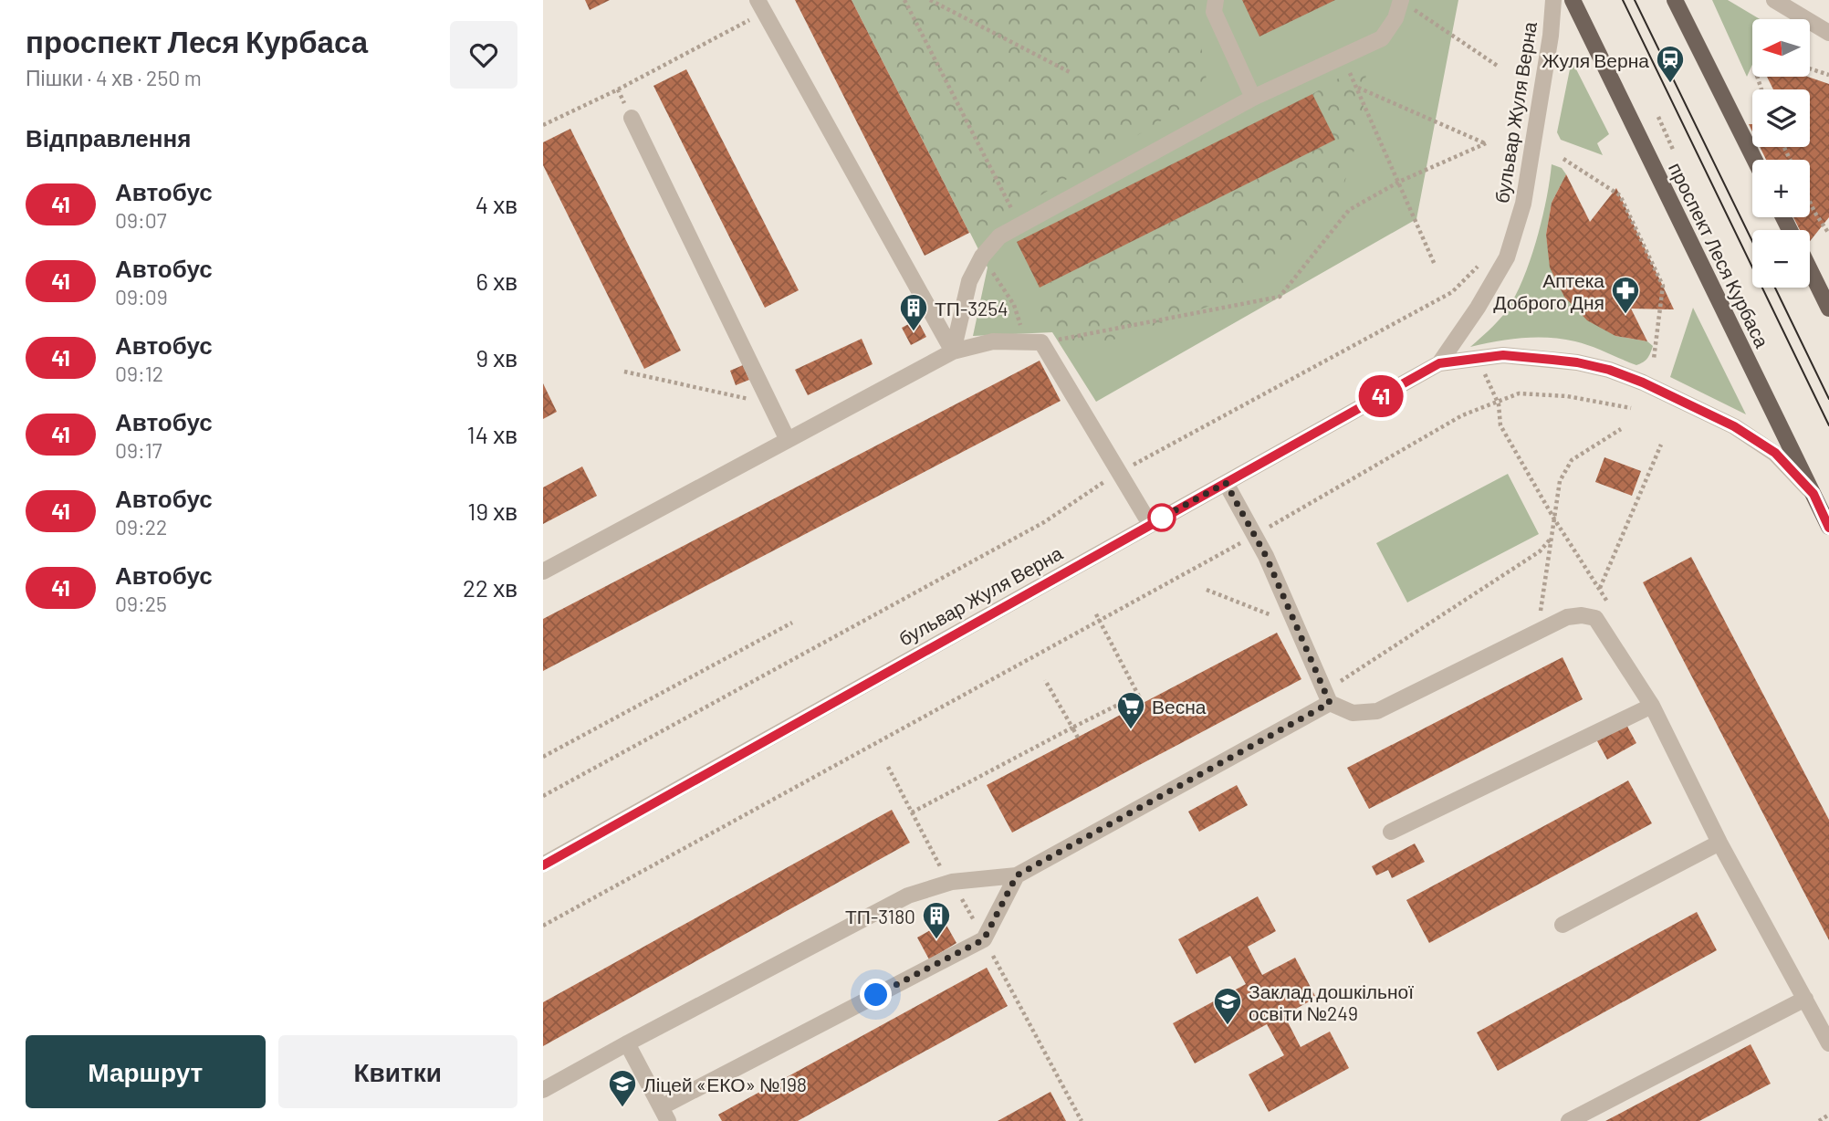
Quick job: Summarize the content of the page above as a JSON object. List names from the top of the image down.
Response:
{
  "streets": {
    "main road": ["проспект Леся Курбаса"],
    "street": ["бульвар Жуля Верна"]
  },
  "crossings": [
    ["бульвар Жуля Верна", "проспект Леся Курбаса"]
  ],
  "places": {
    "station": ["Жуля Верна"],
    "pharmacy": ["Аптека Доброго Дня"],
    "building": ["ТП-3254", "ТП-3180"],
    "supermarket": ["Весна"],
    "school or university": ["Заклад дошкільної освіти №249", "Ліцей «ЕКО» №198"]
  },
  "lines": ["bus line 41"],
  "north": "left",
  "page": {
    "heading": [
      ["проспект Леся Курбаса", "Пішки · 4 хв · 250 m"],
      "Відправлення"
    ],
    "on_map": "41",
    "map_buttons": ["+", "−"],
    "list": [
      {
        "mark": "41",
        "name": "Автобус",
        "note": "09:07",
        "value": "4 хв"
      },
      {
        "mark": "41",
        "name": "Автобус",
        "note": "09:09",
        "value": "6 хв"
      },
      {
        "mark": "41",
        "name": "Автобус",
        "note": "09:12",
        "value": "9 хв"
      },
      {
        "mark": "41",
        "name": "Автобус",
        "note": "09:17",
        "value": "14 хв"
      },
      {
        "mark": "41",
        "name": "Автобус",
        "note": "09:22",
        "value": "19 хв"
      },
      {
        "mark": "41",
        "name": "Автобус",
        "note": "09:25",
        "value": "22 хв"
      }
    ],
    "buttons": ["Маршрут", "Квитки"]
  }
}
